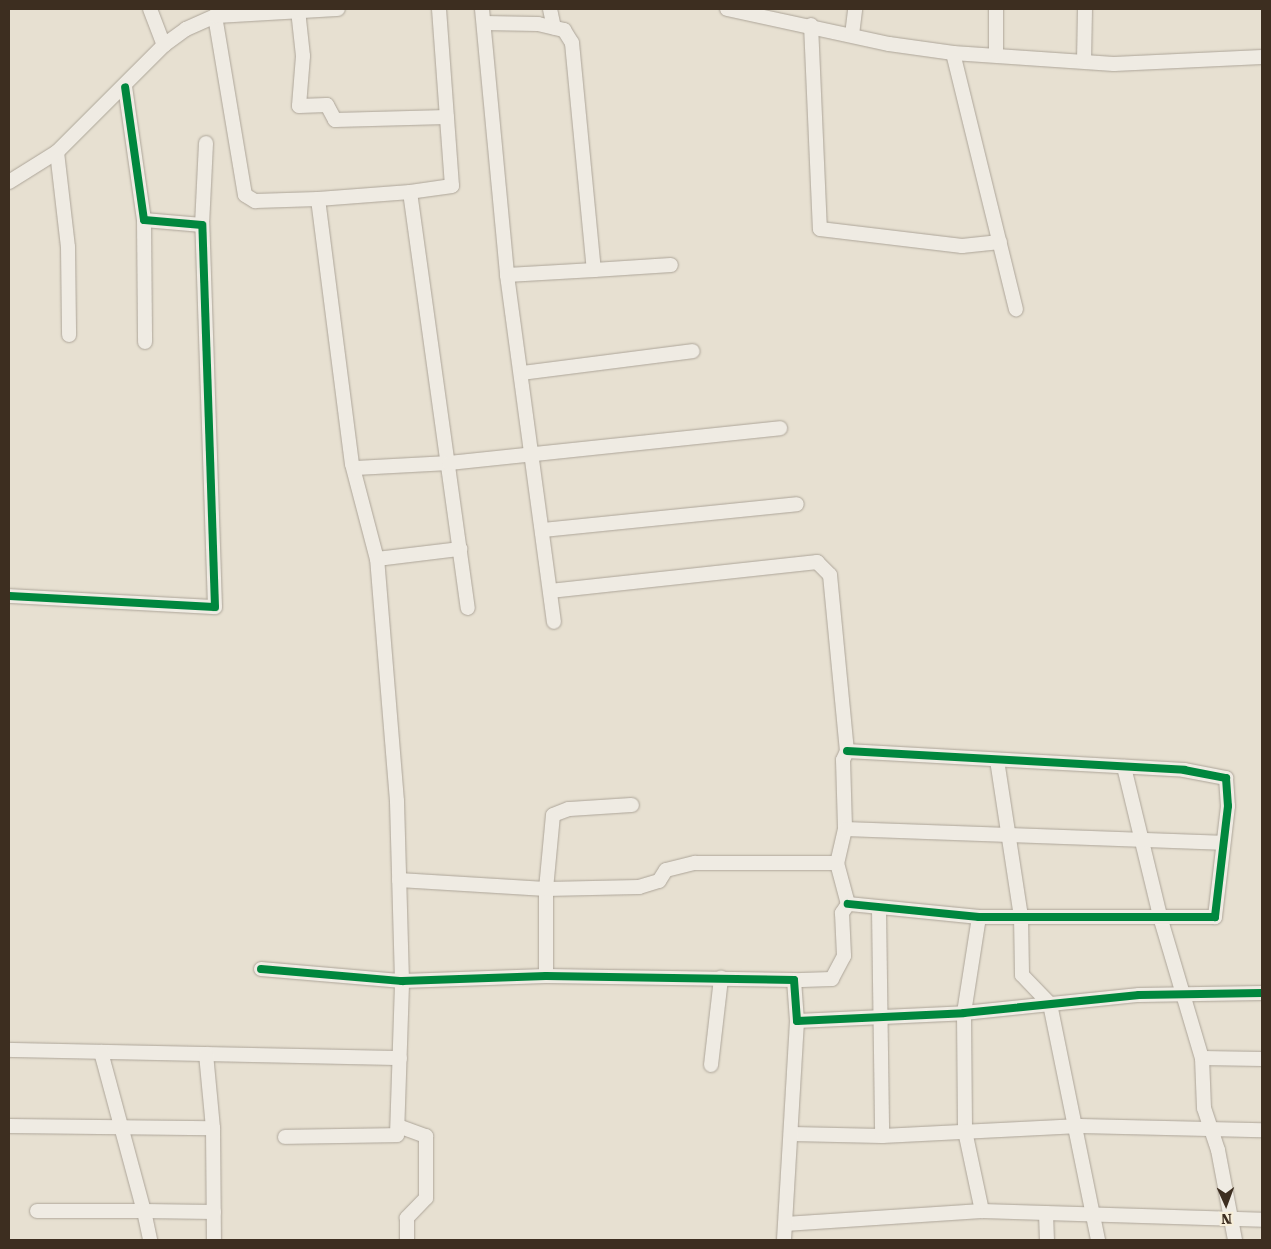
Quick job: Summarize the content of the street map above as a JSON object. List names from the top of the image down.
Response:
{
  "north": "bottom"
}
